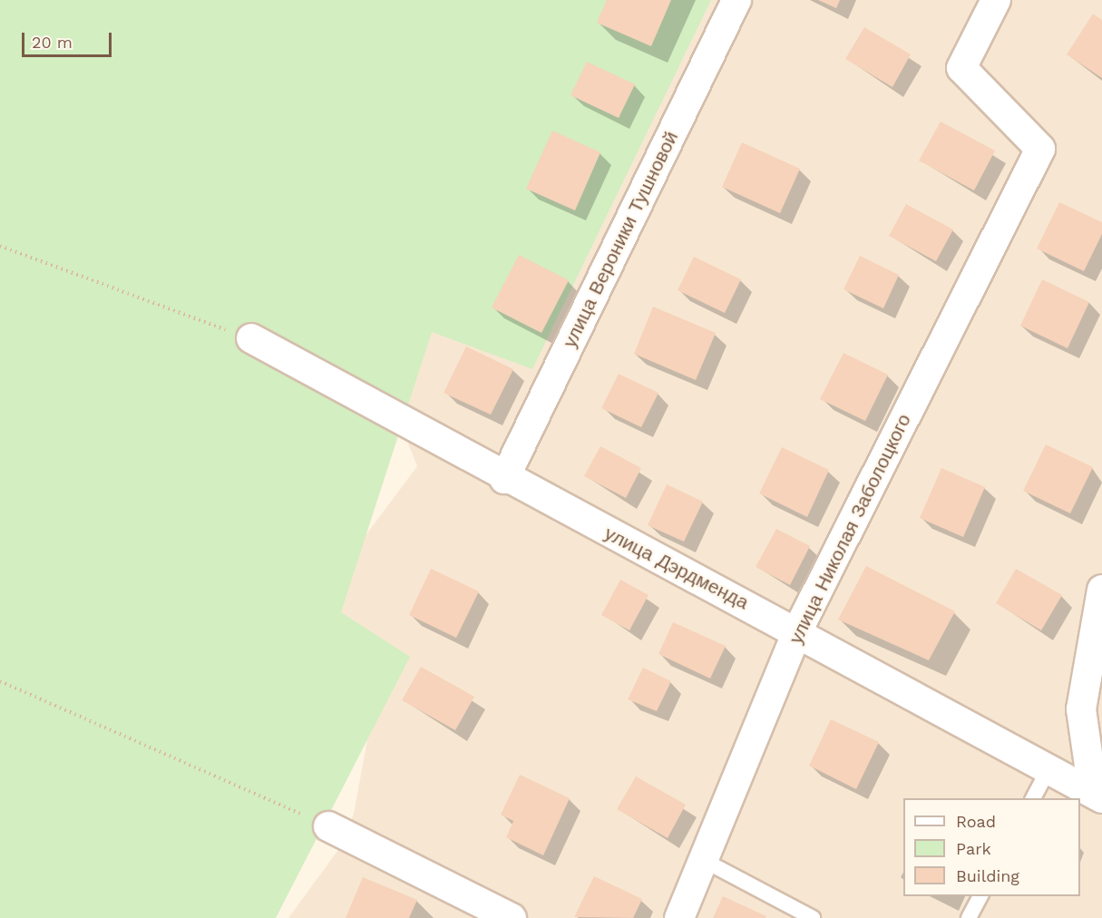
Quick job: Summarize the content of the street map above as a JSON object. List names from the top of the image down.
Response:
{
  "streets": {
    "street": ["улица Вероники Тушновой", "улица Николая Заболоцкого", "улица Дэрдменда"]
  },
  "crossings": [
    ["улица Вероники Тушновой", "улица Дэрдменда"],
    ["улица Николая Заболоцкого", "улица Дэрдменда"]
  ],
  "legend": ["Road", "Park", "Building"],
  "scale_bar": "20 m"
}
